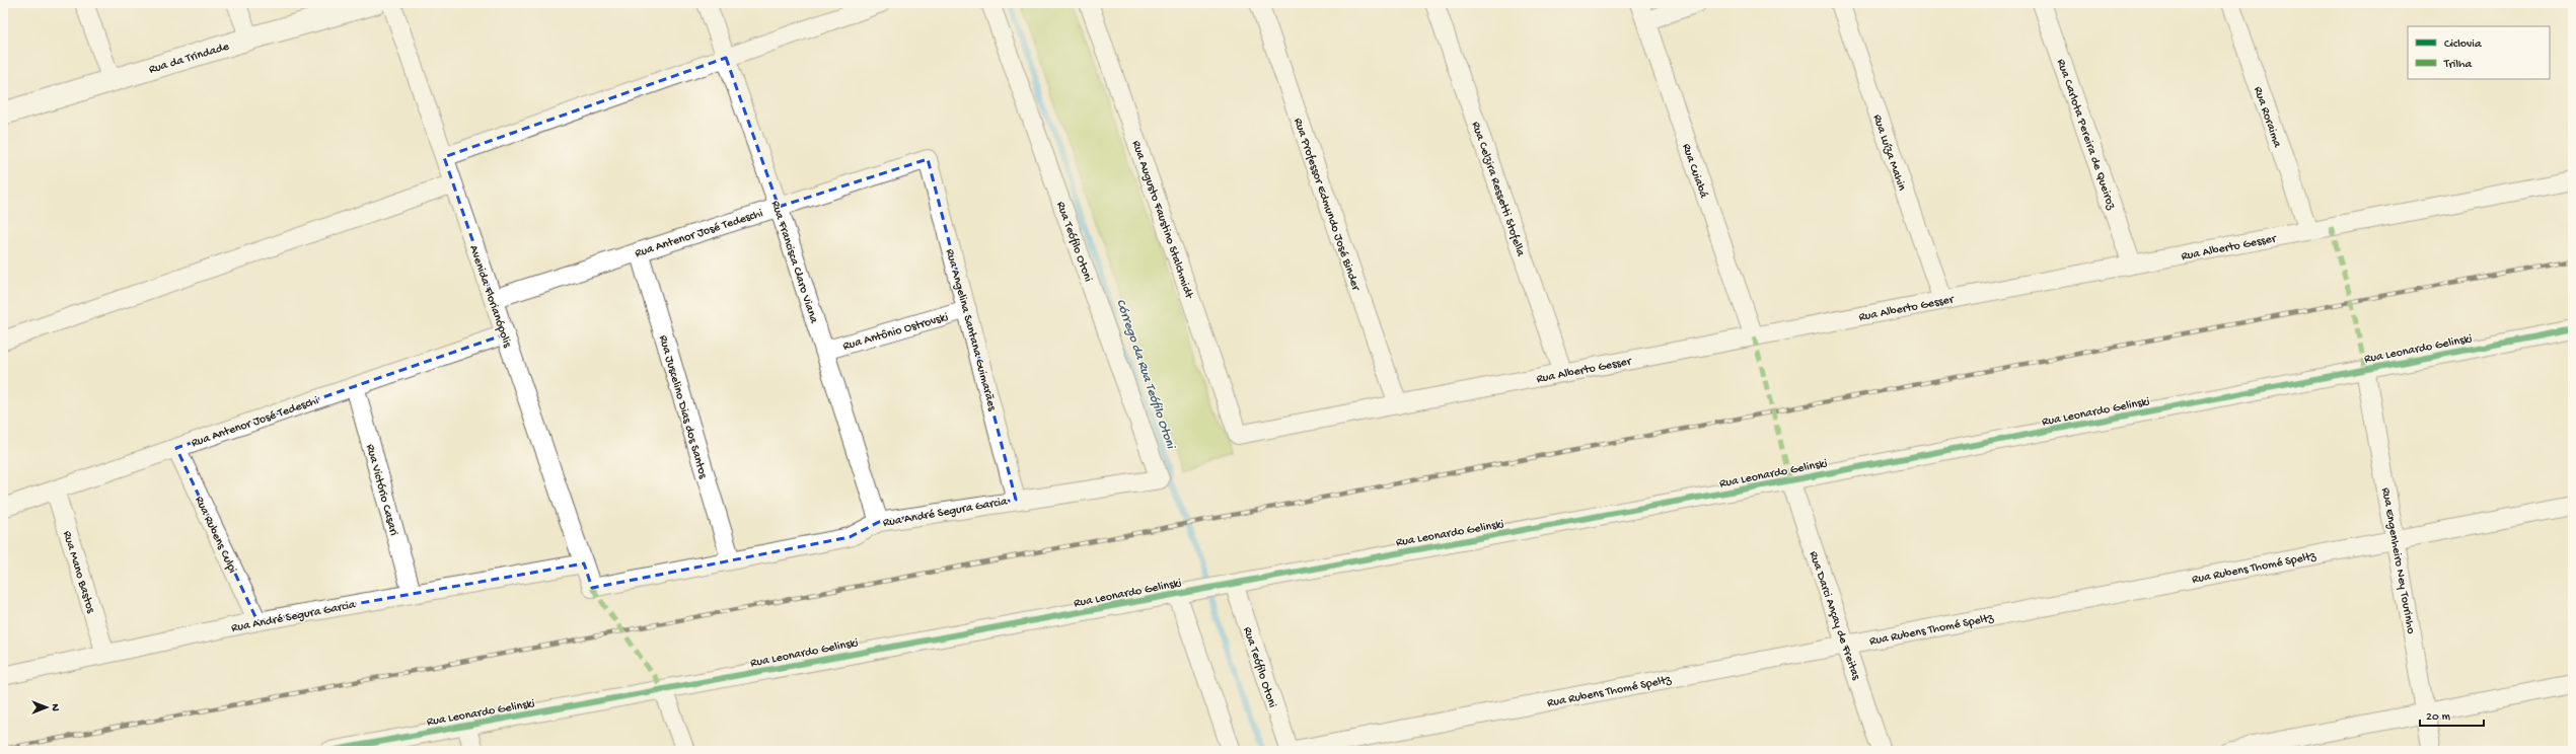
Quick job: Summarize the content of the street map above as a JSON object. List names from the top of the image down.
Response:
{
  "streets": {
    "main road": ["Rua da Trindade"],
    "street": [
      "Rua Roraima",
      "Rua Carlota Pereira de Queiroz",
      "Rua Luíza Mahin",
      "Rua Cuiabá",
      "Rua Celzira Ressetti Stofella",
      "Rua Professor Edmundo José Binder",
      "Rua Augusto Faustino Stalchmidt",
      "Rua Antenor José Tedeschi",
      "Rua Teófilo Otoni",
      "Rua Alberto Gesser",
      "Rua Francisca Claro Viana",
      "Avenida Florianópolis",
      "Rua Angelina Santana Guimarães",
      "Rua Antônio Ostrovski",
      "Rua Leonardo Gelinski",
      "Rua Juscelino Dias dos Santos",
      "Rua Victório Casari",
      "Rua André Segura Garcia",
      "Rua Rubens Culpi",
      "Rua Engenheiro Ney Tourinho",
      "Rua Rubens Thomé Speltz",
      "Rua Mano Bastos",
      "Rua Darci Ançay de Freitas"
    ]
  },
  "crossings": [
    ["Rua Roraima", "Rua Alberto Gesser"],
    ["Rua Carlota Pereira de Queiroz", "Rua Alberto Gesser"],
    ["Rua Luíza Mahin", "Rua Alberto Gesser"],
    ["Rua Cuiabá", "Rua Alberto Gesser"],
    ["Rua Celzira Ressetti Stofella", "Rua Alberto Gesser"],
    ["Rua Professor Edmundo José Binder", "Rua Alberto Gesser"],
    ["Rua Augusto Faustino Stalchmidt", "Rua Alberto Gesser"],
    ["Rua Antenor José Tedeschi", "Rua Francisca Claro Viana"],
    ["Rua Antenor José Tedeschi", "Avenida Florianópolis"],
    ["Rua Antenor José Tedeschi", "Rua Angelina Santana Guimarães"],
    ["Rua Antenor José Tedeschi", "Rua Juscelino Dias dos Santos"],
    ["Rua Antenor José Tedeschi", "Rua Victório Casari"],
    ["Rua Antenor José Tedeschi", "Rua Rubens Culpi"],
    ["Rua Antenor José Tedeschi", "Rua Mano Bastos"],
    ["Rua Teófilo Otoni", "Rua Leonardo Gelinski"],
    ["Rua Teófilo Otoni", "Rua André Segura Garcia"],
    ["Rua Teófilo Otoni", "Rua Rubens Thomé Speltz"],
    ["Rua Francisca Claro Viana", "Rua Antônio Ostrovski"],
    ["Rua Francisca Claro Viana", "Rua André Segura Garcia"],
    ["Avenida Florianópolis", "Rua André Segura Garcia"],
    ["Rua Angelina Santana Guimarães", "Rua Antônio Ostrovski"],
    ["Rua Angelina Santana Guimarães", "Rua André Segura Garcia"],
    ["Rua Leonardo Gelinski", "Rua Engenheiro Ney Tourinho"],
    ["Rua Leonardo Gelinski", "Rua Darci Ançay de Freitas"],
    ["Rua Juscelino Dias dos Santos", "Rua André Segura Garcia"],
    ["Rua Victório Casari", "Rua André Segura Garcia"],
    ["Rua André Segura Garcia", "Rua Rubens Culpi"],
    ["Rua André Segura Garcia", "Rua Mano Bastos"],
    ["Rua Engenheiro Ney Tourinho", "Rua Rubens Thomé Speltz"],
    ["Rua Rubens Thomé Speltz", "Rua Darci Ançay de Freitas"]
  ],
  "water": ["Córrego da Rua Teófilo Otoni"],
  "legend": ["Ciclovia", "Trilha"],
  "scale_bar": "20 m",
  "north": "right"
}
